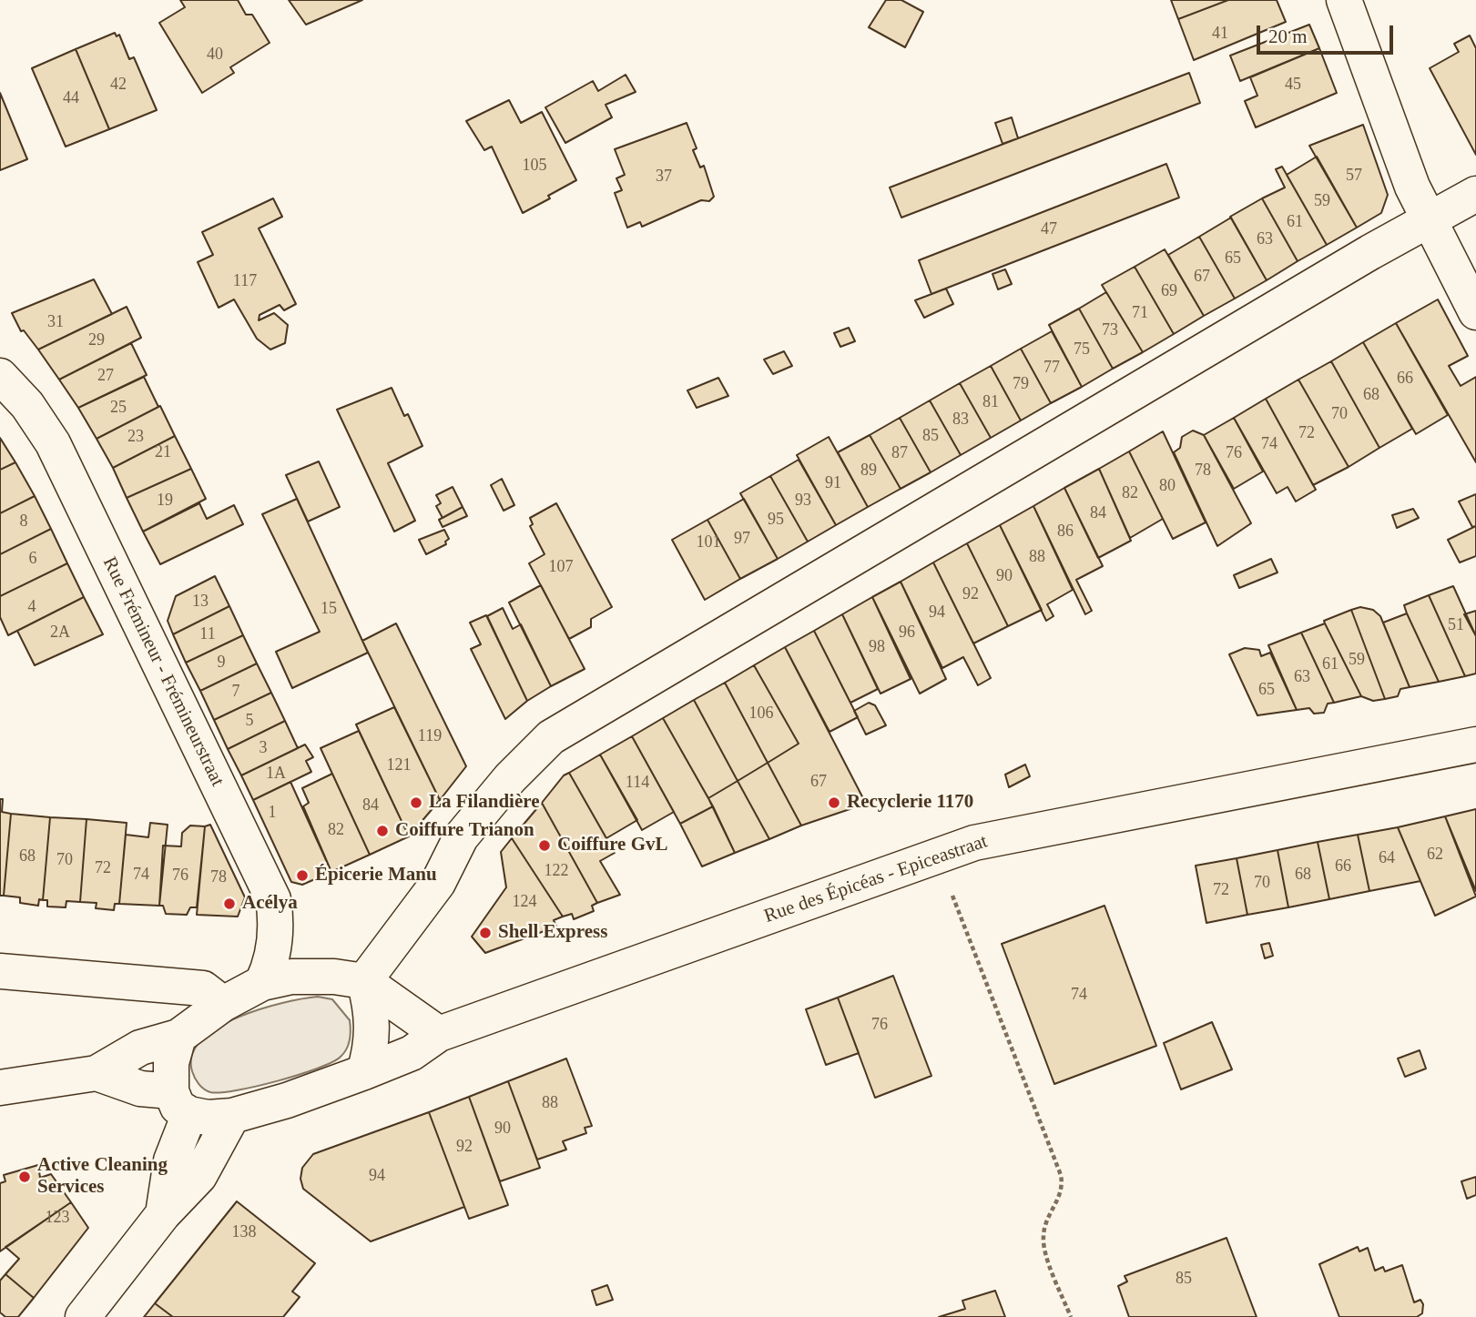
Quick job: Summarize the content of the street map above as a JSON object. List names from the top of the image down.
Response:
{
  "streets": {
    "street": ["Rue Frémineur - Frémineurstraat", "Rue des Épicéas - Epiceastraat"]
  },
  "places": [
    "La Filandière",
    "Recyclerie 1170",
    "Coiffure Trianon",
    "Coiffure GvL",
    "Épicerie Manu",
    "Acélya",
    "Shell Express",
    "Active Cleaning Services"
  ],
  "house_numbers": [
    "41",
    "40",
    "42",
    "45",
    "44",
    "105",
    "57",
    "37",
    "59",
    "61",
    "47",
    "63",
    "65",
    "67",
    "117",
    "69",
    "71",
    "31",
    "73",
    "29",
    "75",
    "77",
    "27",
    "66",
    "79",
    "68",
    "81",
    "25",
    "70",
    "83",
    "72",
    "85",
    "23",
    "74",
    "21",
    "87",
    "76",
    "89",
    "78",
    "91",
    "80",
    "82",
    "19",
    "93",
    "84",
    "95",
    "8",
    "86",
    "97",
    "101",
    "88",
    "6",
    "107",
    "90",
    "92",
    "13",
    "4",
    "15",
    "94",
    "51",
    "2A",
    "96",
    "11",
    "98",
    "59",
    "9",
    "61",
    "63",
    "65",
    "7",
    "106",
    "5",
    "119",
    "3",
    "121",
    "1A",
    "67",
    "114",
    "84",
    "1",
    "82",
    "62",
    "68",
    "64",
    "70",
    "66",
    "72",
    "122",
    "74",
    "68",
    "76",
    "78",
    "70",
    "72",
    "124",
    "74",
    "76",
    "88",
    "90",
    "92",
    "94",
    "123",
    "138",
    "85"
  ],
  "scale_bar": "20 m"
}
